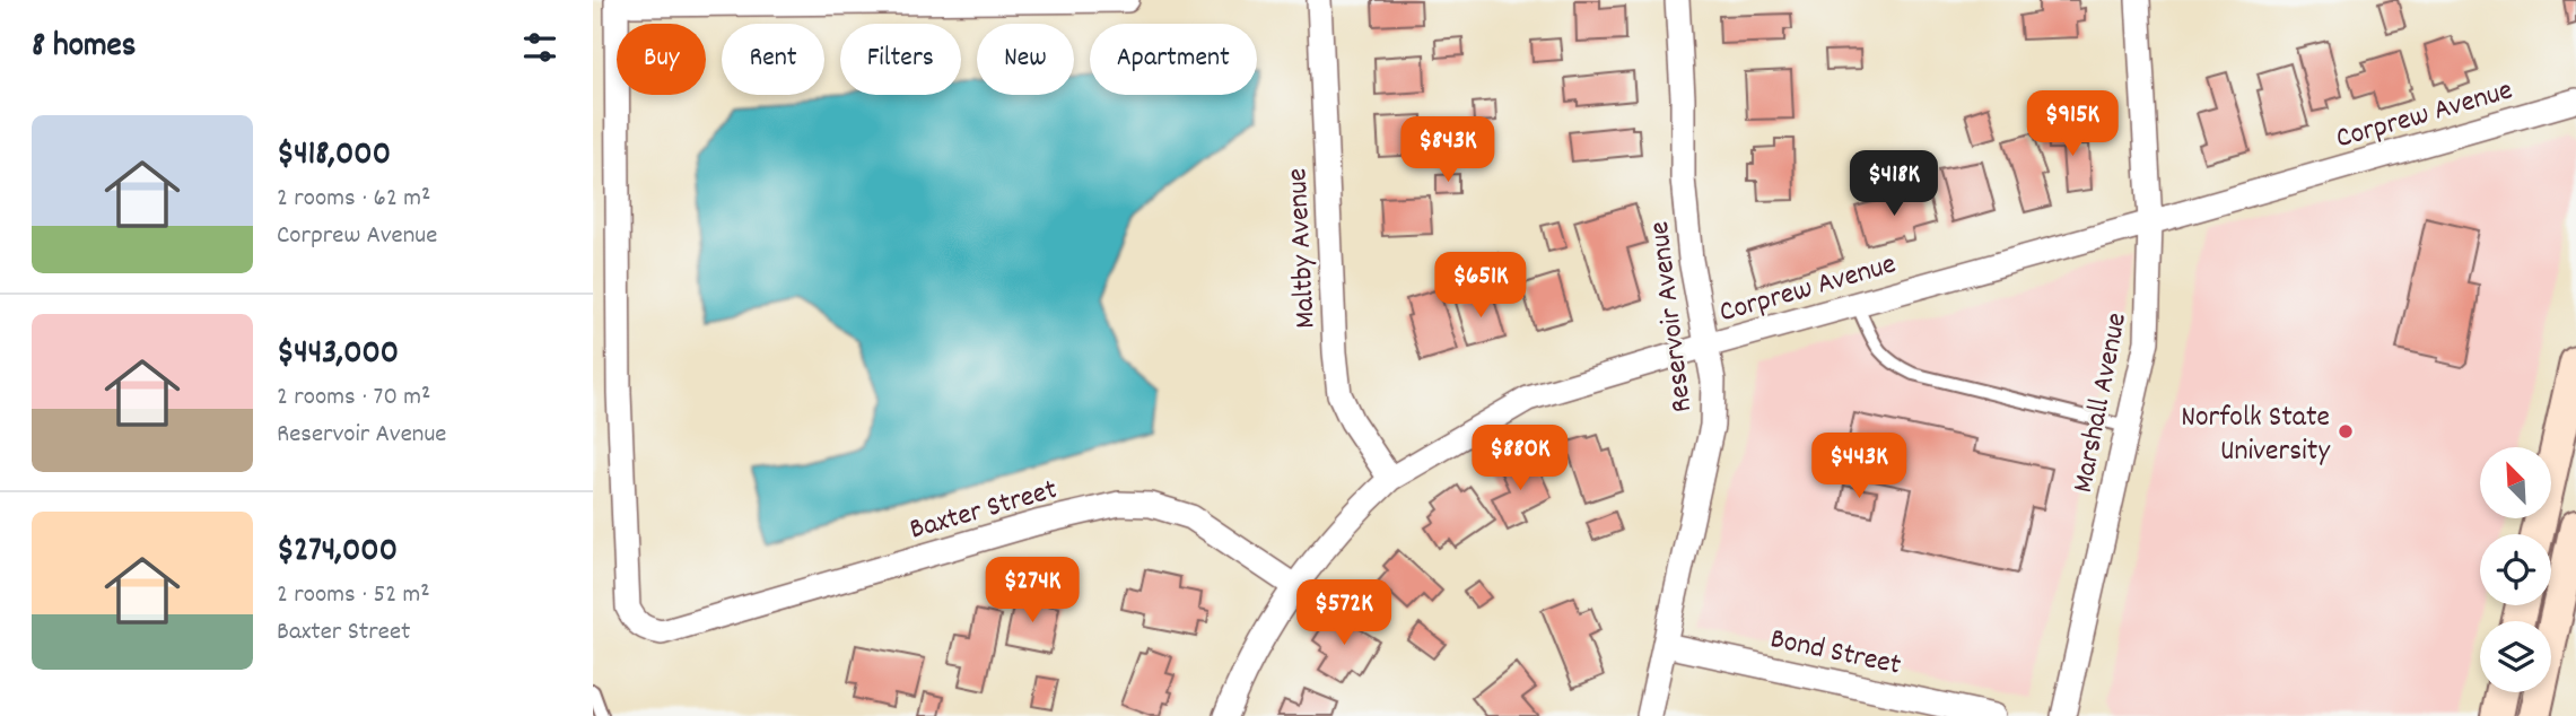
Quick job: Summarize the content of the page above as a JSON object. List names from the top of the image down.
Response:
{
  "streets": {
    "street": [
      "Corprew Avenue",
      "Maltby Avenue",
      "Reservoir Avenue",
      "Marshall Avenue",
      "Baxter Street",
      "Bond Street"
    ]
  },
  "crossings": [
    ["Corprew Avenue", "Maltby Avenue"],
    ["Corprew Avenue", "Reservoir Avenue"],
    ["Corprew Avenue", "Marshall Avenue"],
    ["Corprew Avenue", "Baxter Street"],
    ["Reservoir Avenue", "Bond Street"]
  ],
  "places": ["Norfolk State University"],
  "north": "top left",
  "page": {
    "heading": "8 homes",
    "chip": [
      "Buy",
      "Rent",
      "Filters",
      "New",
      "Apartment"
    ],
    "price": [
      "$915K",
      "$843K",
      "$418K",
      "$651K",
      "$880K",
      "$443K",
      "$274K",
      "$572K"
    ],
    "list": [
      {
        "name": "$418,000",
        "note": "2 rooms · 62 m² · Corprew Avenue"
      },
      {
        "name": "$443,000",
        "note": "2 rooms · 70 m² · Reservoir Avenue"
      },
      {
        "name": "$274,000",
        "note": "2 rooms · 52 m² · Baxter Street"
      }
    ]
  }
}
